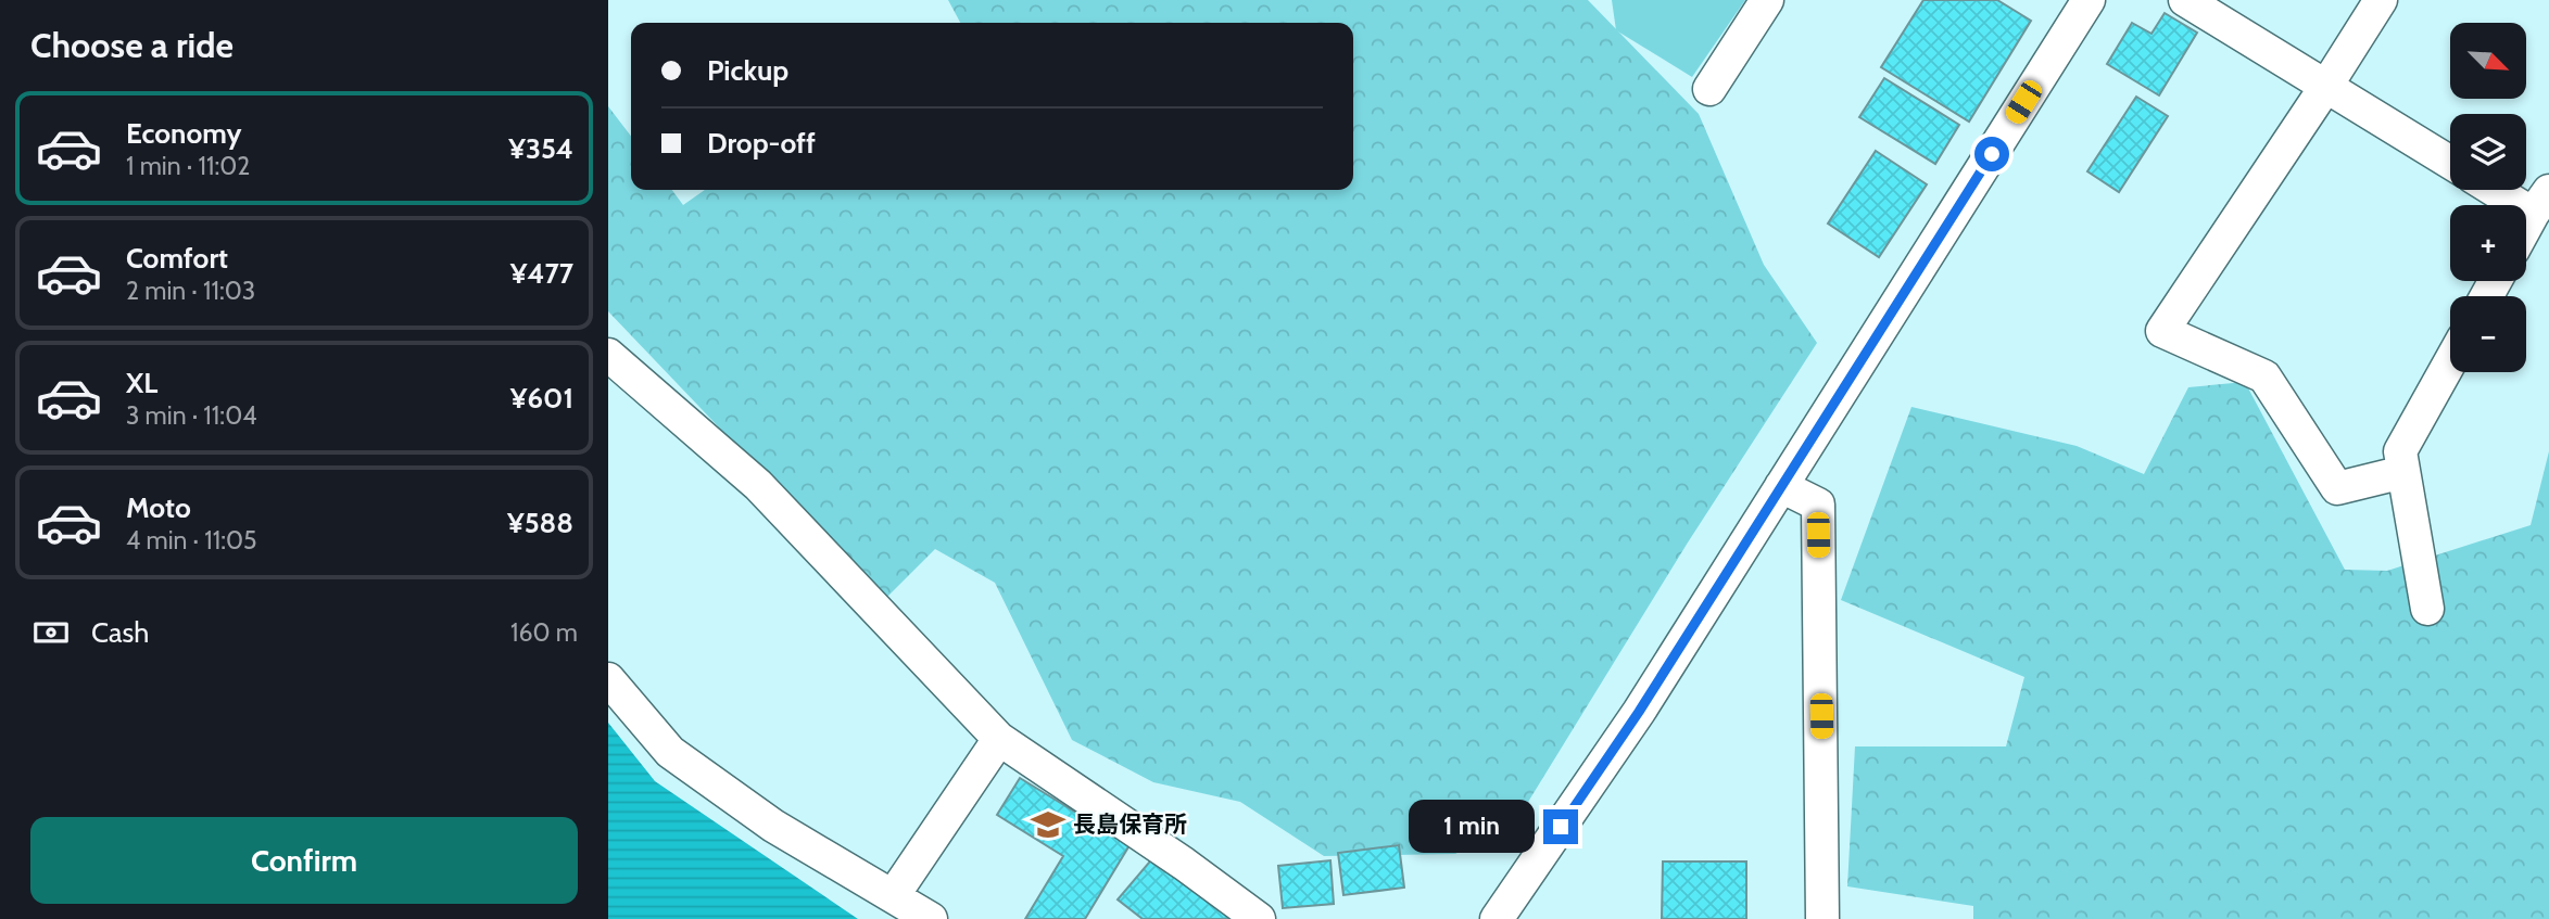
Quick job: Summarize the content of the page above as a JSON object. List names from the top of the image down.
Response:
{
  "places": {
    "school or university": ["長島保育所"]
  },
  "north": "bottom right",
  "page": {
    "heading": "Choose a ride",
    "map_buttons": ["+", "−"],
    "banner": ["Pickup", "Drop-off"],
    "list": [
      {
        "name": "Economy",
        "note": "1 min · 11:02",
        "value": "¥354"
      },
      {
        "name": "Comfort",
        "note": "2 min · 11:03",
        "value": "¥477"
      },
      {
        "name": "XL",
        "note": "3 min · 11:04",
        "value": "¥601"
      },
      {
        "name": "Moto",
        "note": "4 min · 11:05",
        "value": "¥588"
      }
    ],
    "pay": ["Cash", "160 m"],
    "bubble": "1 min",
    "buttons": "Confirm"
  }
}
